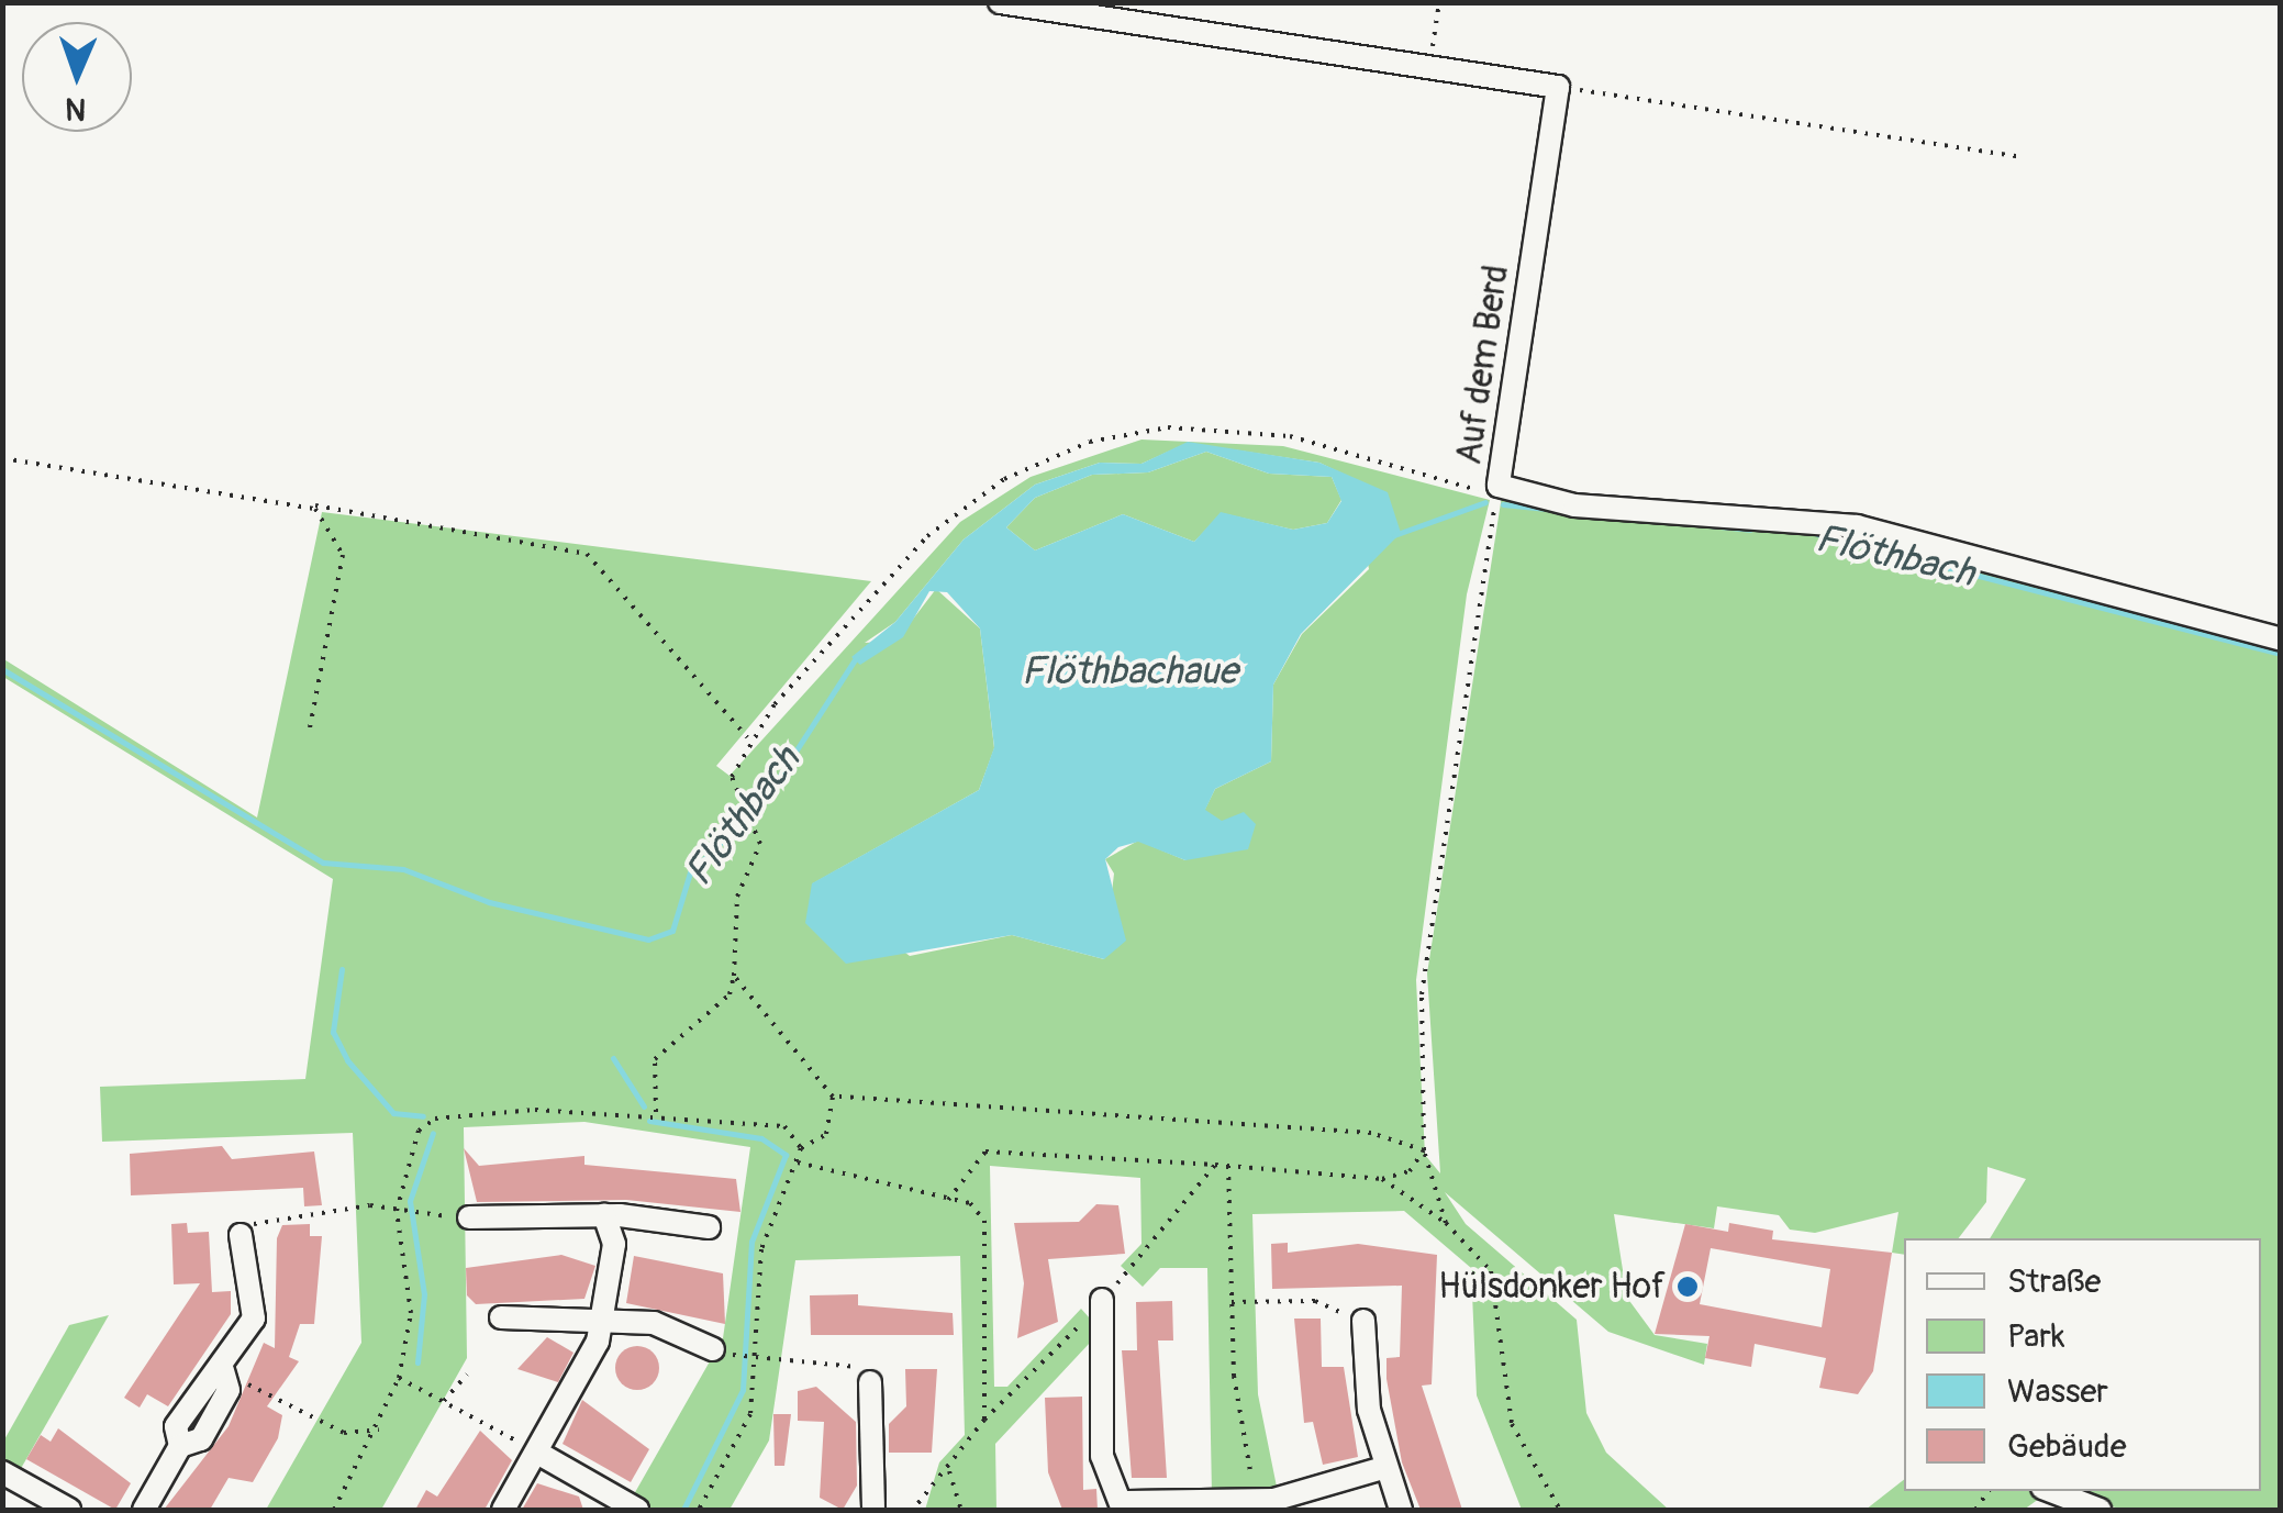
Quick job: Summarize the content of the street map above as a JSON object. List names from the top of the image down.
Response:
{
  "streets": {
    "street": ["Auf dem Berd"]
  },
  "water": ["Flöthbach", "Flöthbachaue"],
  "places": ["Hülsdonker Hof"],
  "legend": [
    "Straße",
    "Park",
    "Wasser",
    "Gebäude"
  ],
  "north": "bottom"
}
